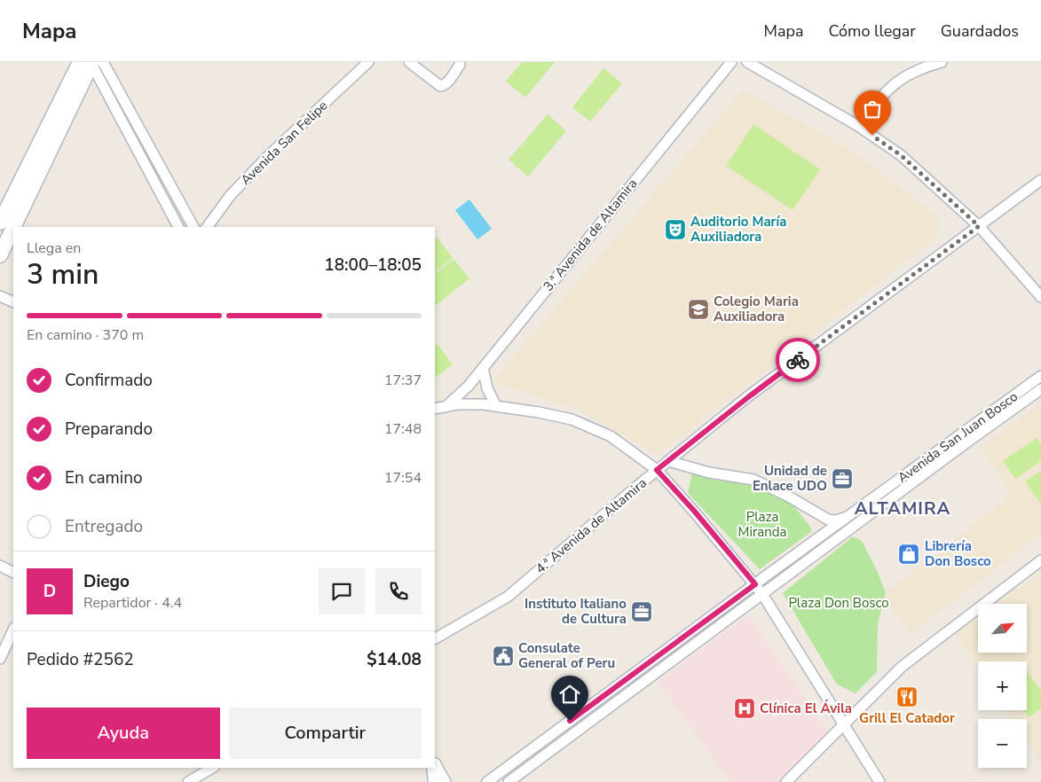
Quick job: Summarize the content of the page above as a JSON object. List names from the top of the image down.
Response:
{
  "streets": {
    "street": [
      "Avenida San Felipe",
      "3.ª Avenida de Altamira",
      "Avenida San Juan Bosco",
      "4.ª Avenida de Altamira"
    ]
  },
  "districts": ["ALTAMIRA"],
  "parks": ["Plaza Miranda", "Plaza Don Bosco"],
  "places": {
    "theatre": ["Auditorio María Auxiliadora"],
    "school or university": ["Colegio Maria Auxiliadora"],
    "office": ["Unidad de Enlace UDO", "Instituto Italiano de Cultura"],
    "shop": ["Librería Don Bosco"],
    "public building": ["Consulate General of Peru"],
    "restaurant": ["Grill El Catador"],
    "hospital": ["Clínica El Ávila"]
  },
  "north": "top right",
  "page": {
    "header": "Mapa",
    "nav": ["Mapa", "Cómo llegar", "Guardados"],
    "heading": ["3 min", "Llega en", "18:00–18:05"],
    "panel": [
      "Diego",
      "Repartidor · 4.4",
      "Pedido #2562",
      "$14.08"
    ],
    "bar": "En camino · 370 m",
    "list": [
      ["Confirmado", "17:37"],
      ["Preparando", "17:48"],
      ["En camino", "17:54"],
      "Entregado"
    ],
    "round": "D",
    "map_buttons": ["+", "−"],
    "buttons": ["Ayuda", "Compartir"]
  }
}
